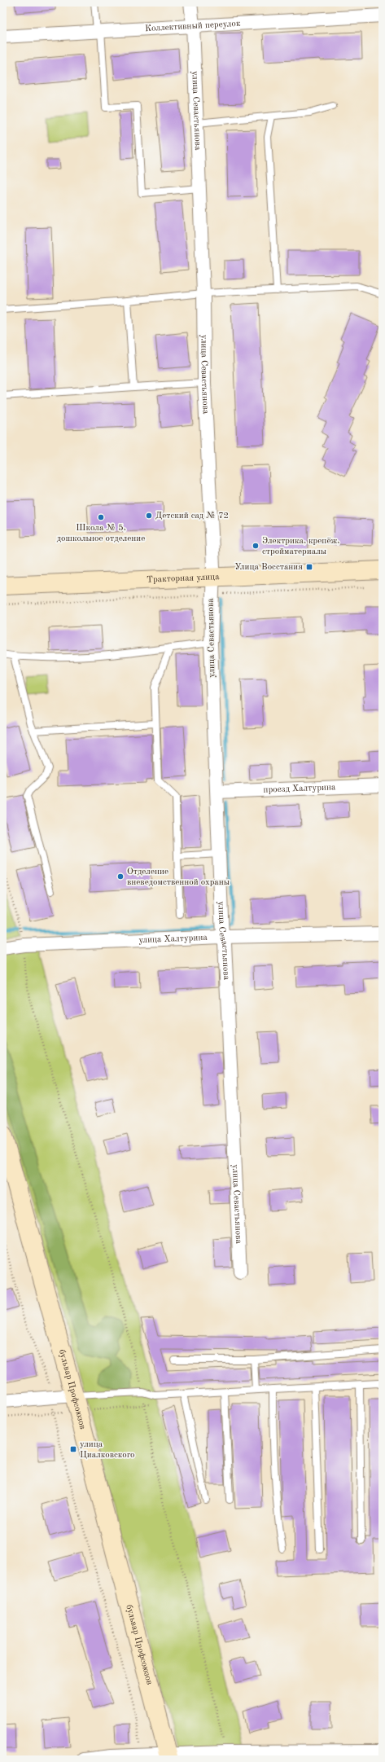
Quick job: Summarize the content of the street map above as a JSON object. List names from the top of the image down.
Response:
{
  "streets": {
    "main road": ["Тракторная улица", "бульвар Профсоюзов"],
    "street": [
      "Коллективный переулок",
      "улица Севастьянова",
      "проезд Халтурина",
      "улица Халтурина"
    ]
  },
  "crossings": [
    ["Коллективный переулок", "улица Севастьянова"],
    ["улица Севастьянова", "Тракторная улица"],
    ["улица Севастьянова", "проезд Халтурина"],
    ["улица Севастьянова", "улица Халтурина"]
  ],
  "places": {
    "other": [
      "Детский сад № 72",
      "Школа № 5, дошкольное отделение",
      "Электрика, крепёж, стройматериалы",
      "Отделение вневедомственной охраны"
    ],
    "transit": ["Улица Восстания", "улица Циалковского"]
  }
}
